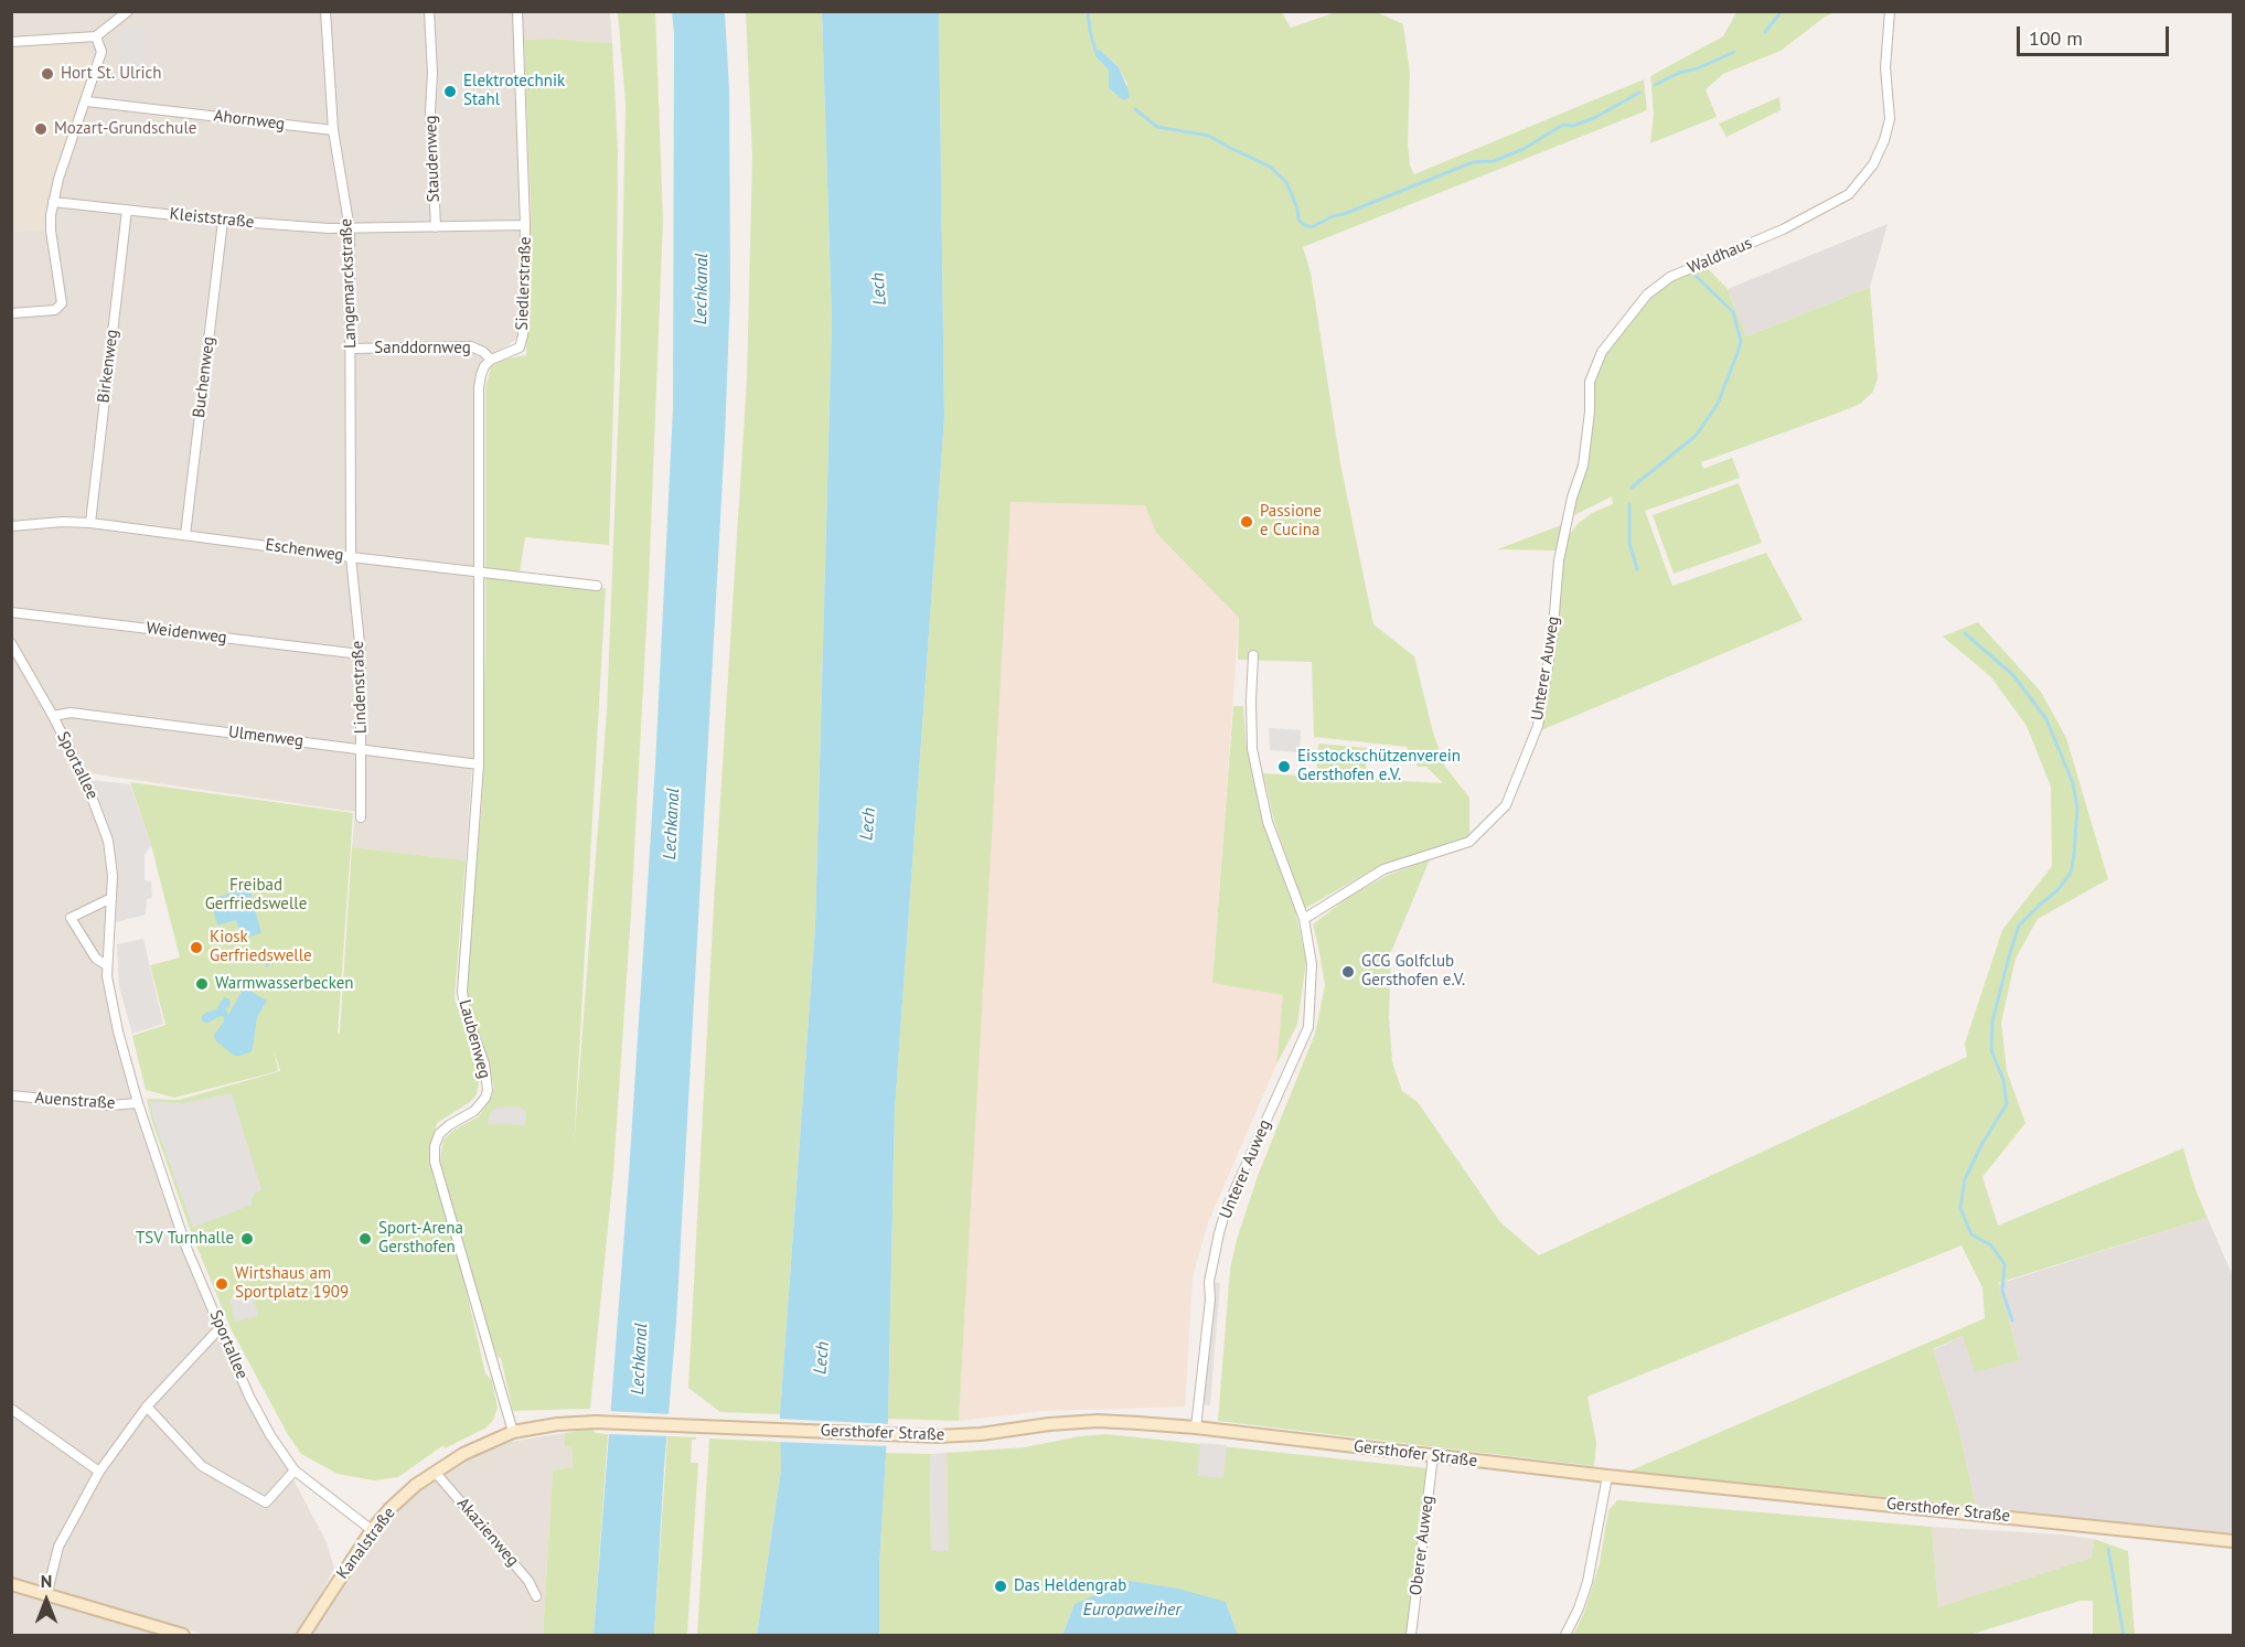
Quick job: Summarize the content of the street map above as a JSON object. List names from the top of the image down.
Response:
{
  "streets": {
    "main road": ["Gersthofer Straße", "Kanalstraße"],
    "street": [
      "Ahornweg",
      "Staudenweg",
      "Kleiststraße",
      "Waldhaus",
      "Langemarckstraße",
      "Siedlerstraße",
      "Sanddornweg",
      "Birkenweg",
      "Buchenweg",
      "Eschenweg",
      "Weidenweg",
      "Unterer Auweg",
      "Lindenstraße",
      "Ulmenweg",
      "Sportallee",
      "Laubenweg",
      "Auenstraße",
      "Akazienweg",
      "Oberer Auweg"
    ]
  },
  "crossings": [
    ["Ahornweg", "Langemarckstraße"],
    ["Staudenweg", "Kleiststraße"],
    ["Kleiststraße", "Langemarckstraße"],
    ["Kleiststraße", "Siedlerstraße"],
    ["Kleiststraße", "Birkenweg"],
    ["Kleiststraße", "Buchenweg"],
    ["Waldhaus", "Unterer Auweg"],
    ["Langemarckstraße", "Sanddornweg"],
    ["Langemarckstraße", "Eschenweg"],
    ["Langemarckstraße", "Lindenstraße"],
    ["Siedlerstraße", "Sanddornweg"],
    ["Birkenweg", "Eschenweg"],
    ["Buchenweg", "Eschenweg"],
    ["Eschenweg", "Lindenstraße"],
    ["Eschenweg", "Laubenweg"],
    ["Weidenweg", "Lindenstraße"],
    ["Unterer Auweg", "Gersthofer Straße"],
    ["Lindenstraße", "Ulmenweg"],
    ["Ulmenweg", "Sportallee"],
    ["Ulmenweg", "Laubenweg"],
    ["Sportallee", "Auenstraße"],
    ["Sportallee", "Kanalstraße"],
    ["Laubenweg", "Kanalstraße"],
    ["Gersthofer Straße", "Kanalstraße"],
    ["Gersthofer Straße", "Oberer Auweg"],
    ["Akazienweg", "Kanalstraße"]
  ],
  "water": ["Lechkanal", "Lech", "Europaweiher"],
  "parks": ["Freibad Gerfriedswelle"],
  "places": [
    "Hort St. Ulrich",
    "Elektrotechnik Stahl",
    "Mozart-Grundschule",
    "Passione e Cucina",
    "Eisstockschützenverein Gersthofen e.V.",
    "Kiosk Gerfriedswelle",
    "GCG Golfclub Gersthofen e.V.",
    "Warmwasserbecken",
    "TSV Turnhalle",
    "Sport-Arena Gersthofen",
    "Wirtshaus am Sportplatz 1909",
    "Das Heldengrab"
  ],
  "scale_bar": "100 m",
  "north": "top"
}
